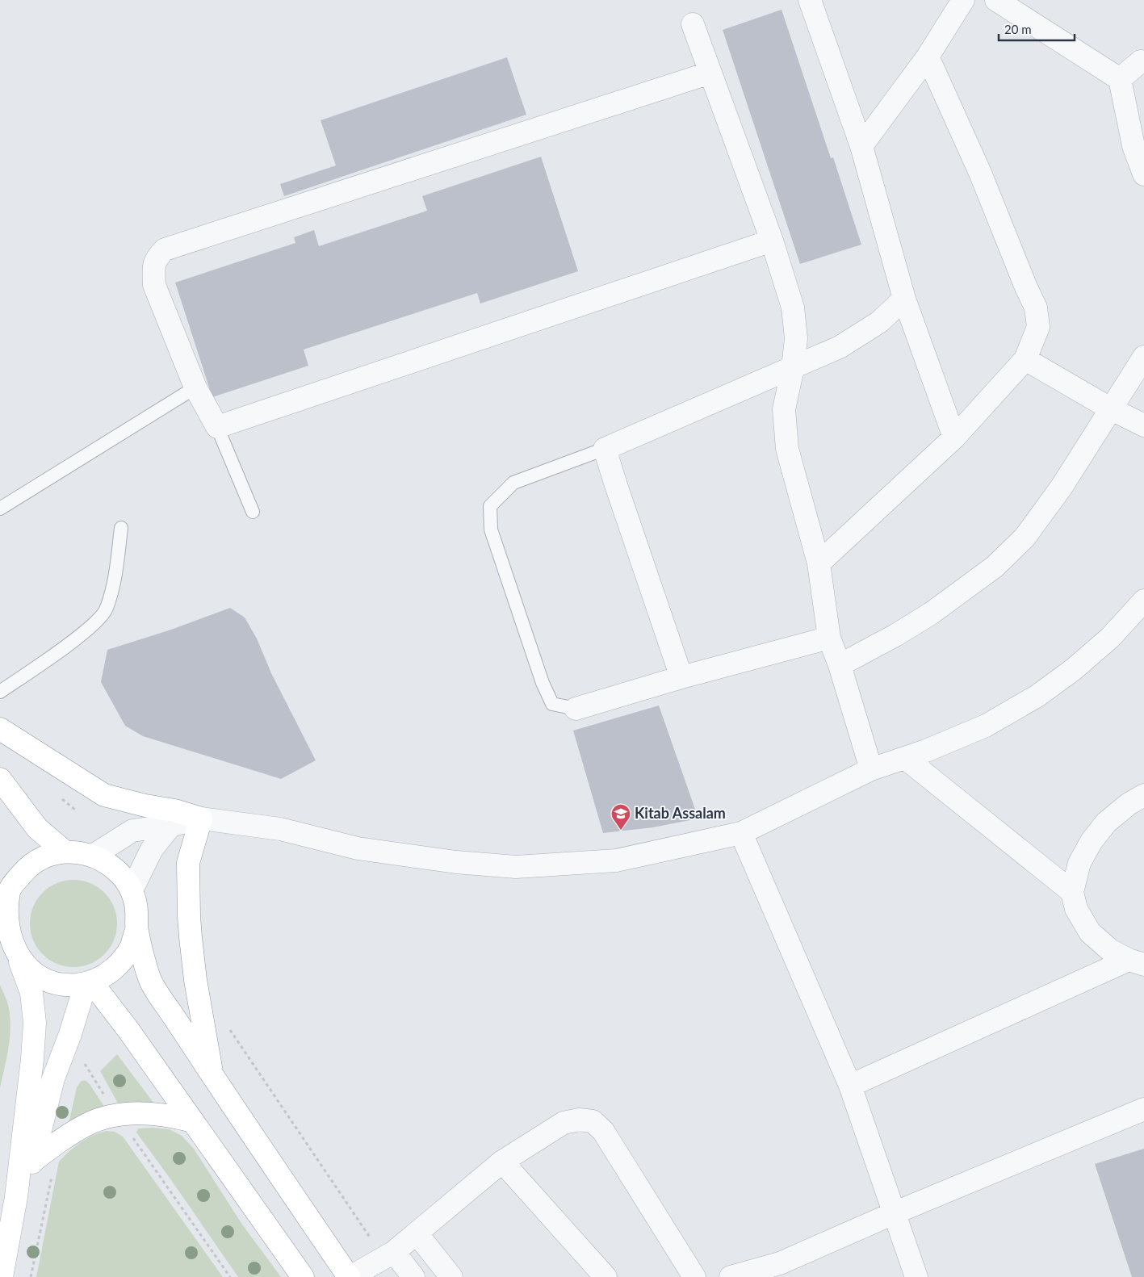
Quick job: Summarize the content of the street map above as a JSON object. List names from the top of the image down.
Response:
{
  "places": {
    "school or university": ["Kitab Assalam"]
  },
  "scale_bar": "20 m"
}
